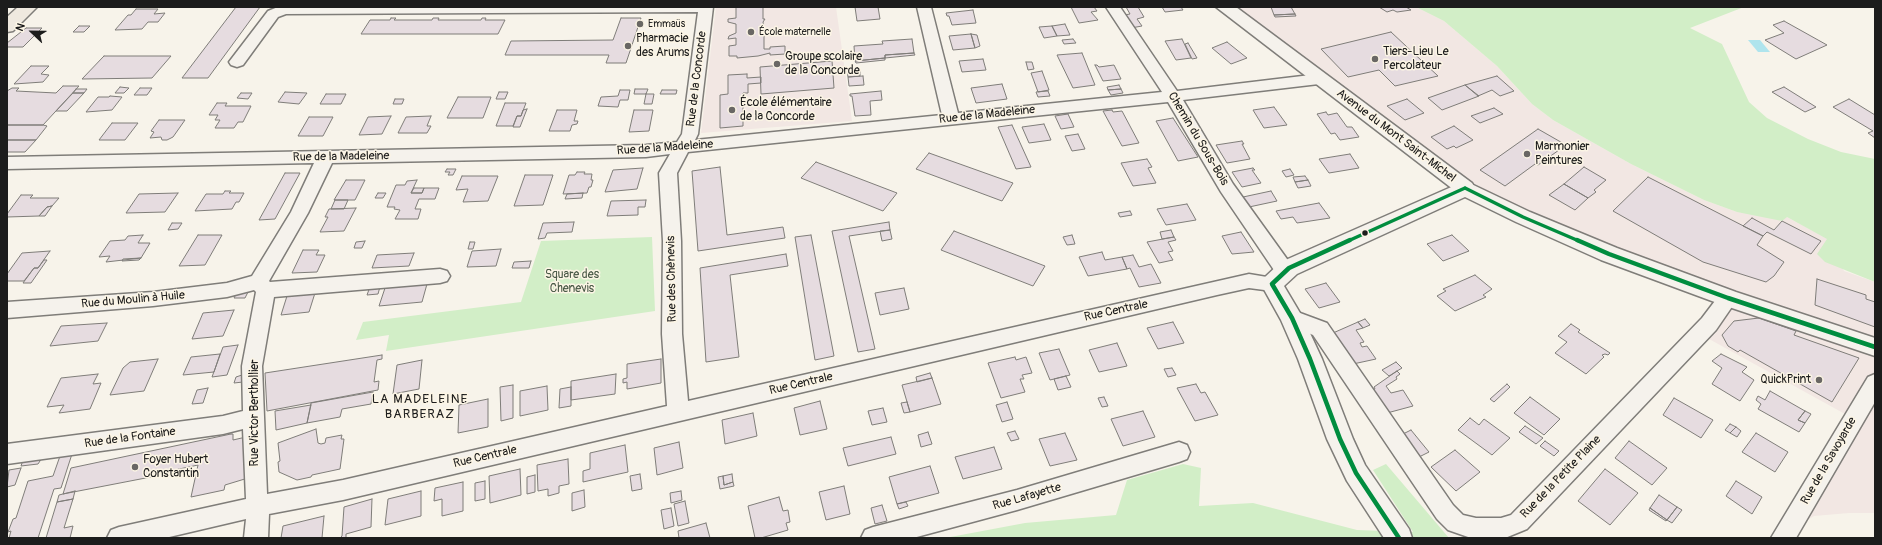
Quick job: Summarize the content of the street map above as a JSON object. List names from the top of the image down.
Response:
{
  "streets": {
    "main road": ["Avenue du Mont Saint-Michel"],
    "street": [
      "Rue de la Concorde",
      "Rue de la Madeleine",
      "Chemin du Sous-Bois",
      "Rue des Chènevis",
      "Rue du Moulin à Huile",
      "Rue Centrale",
      "Rue Victor Berthollier",
      "Rue de la Fontaine",
      "Rue de la Savoyarde",
      "Rue de la Petite Plaine",
      "Rue Lafayette"
    ]
  },
  "crossings": [
    ["Rue de la Concorde", "Rue de la Madeleine"],
    ["Rue de la Concorde", "Rue des Chènevis"],
    ["Rue de la Madeleine", "Avenue du Mont Saint-Michel"],
    ["Rue de la Madeleine", "Chemin du Sous-Bois"],
    ["Rue de la Madeleine", "Rue des Chènevis"],
    ["Rue de la Madeleine", "Rue Victor Berthollier"],
    ["Avenue du Mont Saint-Michel", "Rue de la Petite Plaine"],
    ["Chemin du Sous-Bois", "Rue Centrale"],
    ["Rue des Chènevis", "Rue Centrale"],
    ["Rue du Moulin à Huile", "Rue Victor Berthollier"],
    ["Rue Centrale", "Rue Victor Berthollier"],
    ["Rue Victor Berthollier", "Rue de la Fontaine"]
  ],
  "districts": ["LA MADELEINE BARBERAZ"],
  "parks": ["Square des Chenevis"],
  "places": [
    "Emmaüs",
    "École maternelle",
    "Pharmacie des Arums",
    "Tiers-Lieu Le Percolateur",
    "Groupe scolaire de la Concorde",
    "École élémentaire de la Concorde",
    "Marmonier Peintures",
    "QuickPrint",
    "Foyer Hubert Constantin"
  ],
  "north": "left"
}
